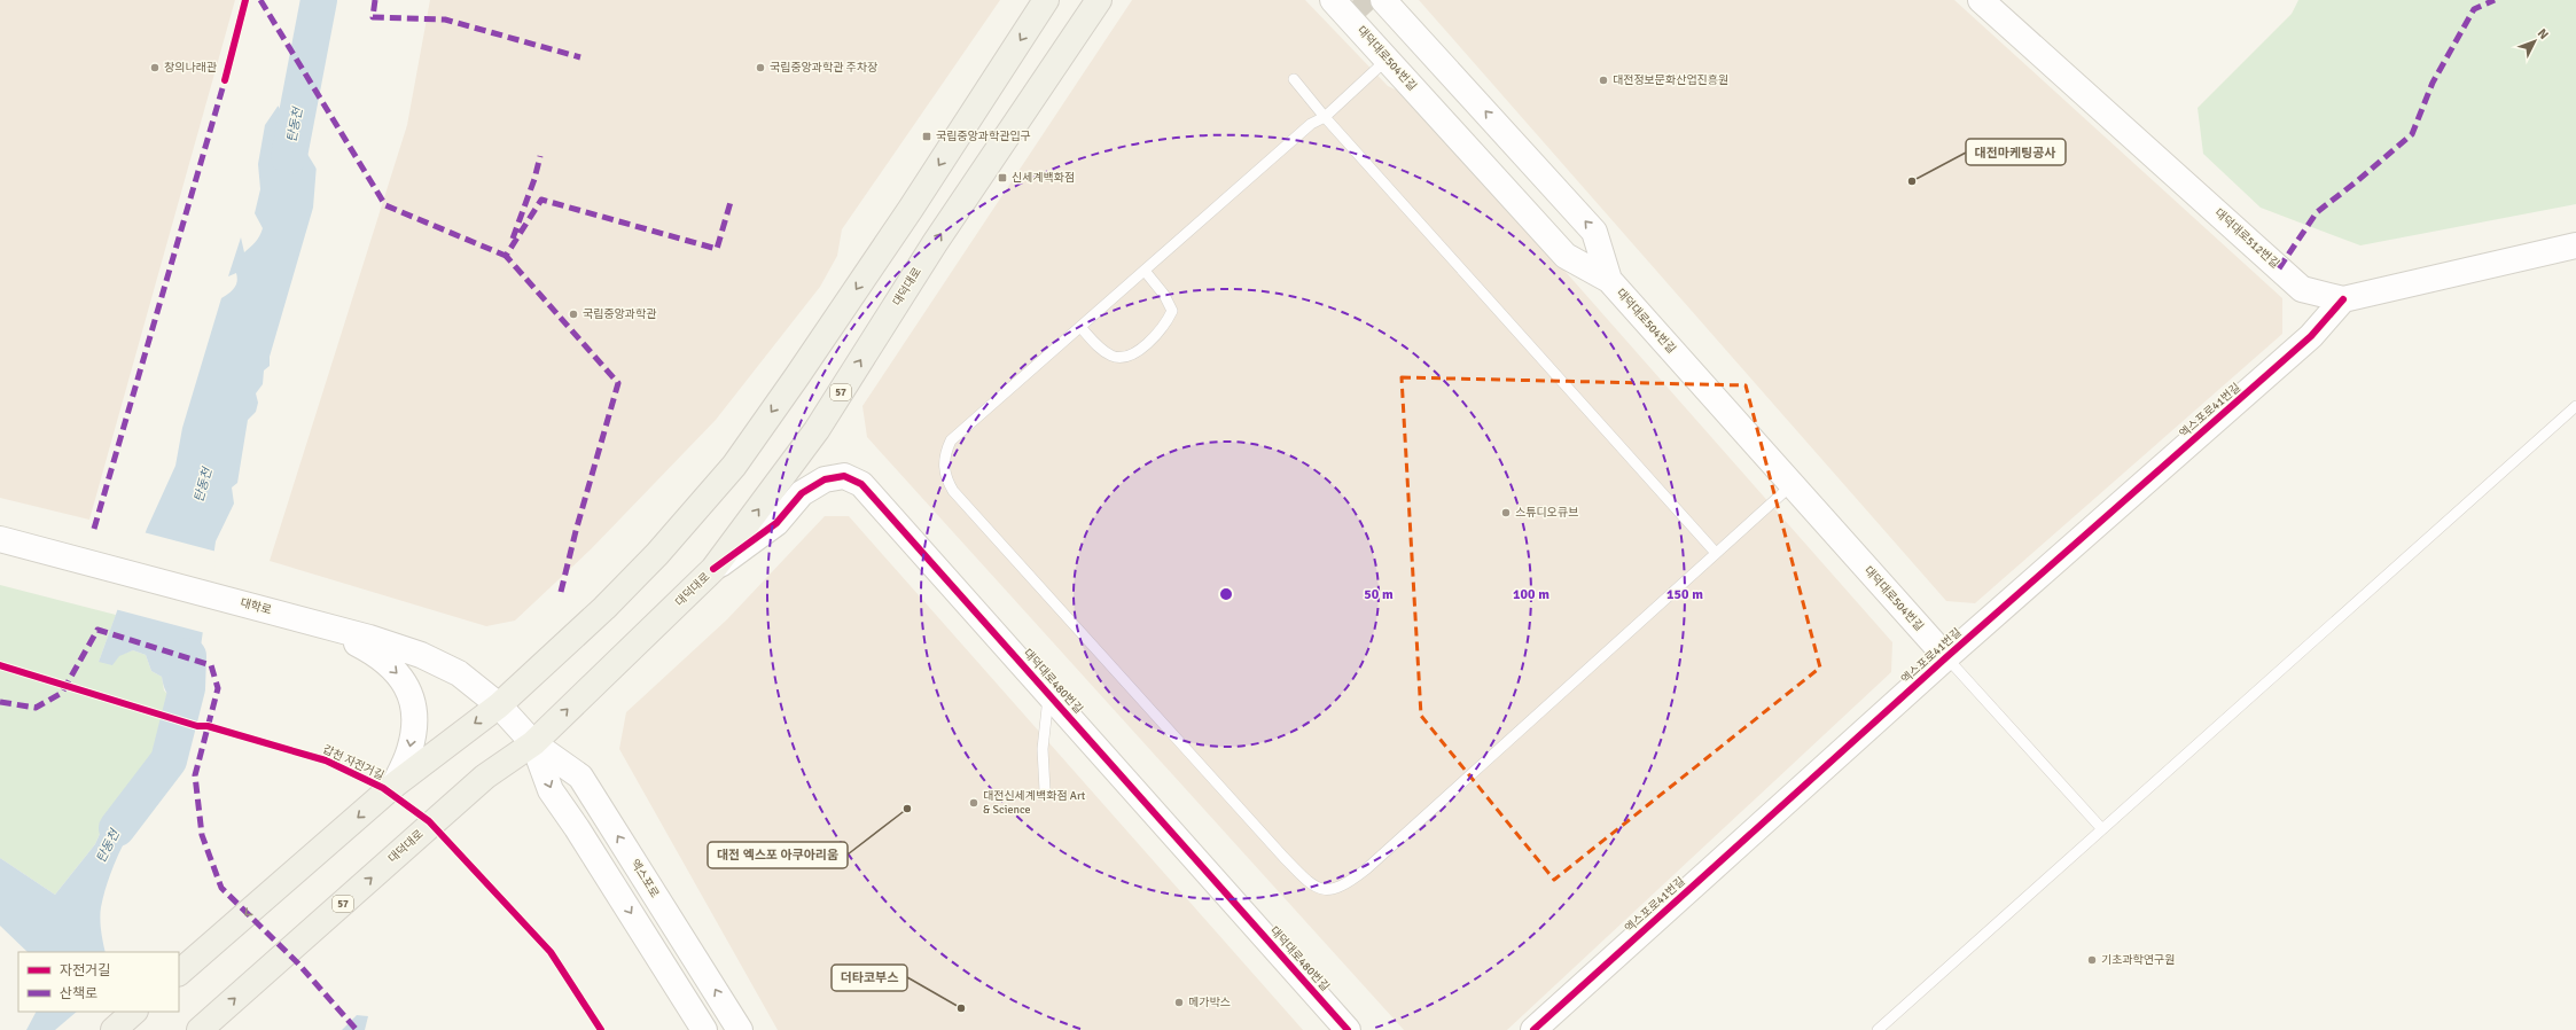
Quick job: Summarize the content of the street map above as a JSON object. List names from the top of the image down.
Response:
{
  "streets": {
    "main road": ["대덕대로", "57"],
    "street": [
      "대덕대로504번길",
      "대덕대로512번길",
      "엑스포로41번길",
      "대학로",
      "대덕대로480번길",
      "엑스포로"
    ],
    "cycle path": ["갑천 자전거길"]
  },
  "crossings": [
    ["대덕대로504번길", "엑스포로41번길"],
    ["대덕대로512번길", "엑스포로41번길"],
    ["대덕대로", "대덕대로480번길"],
    ["대덕대로", "엑스포로"],
    ["대학로", "엑스포로"]
  ],
  "water": ["탄동천"],
  "places": {
    "other": [
      "창의나래관",
      "국립중앙과학관 주차장",
      "대전정보문화산업진흥원",
      "대전마케팅공사",
      "국립중앙과학관",
      "스튜디오큐브",
      "대전신세계백화점 Art & Science",
      "대전 엑스포 아쿠아리움",
      "기초과학연구원",
      "메가박스",
      "더타코부스"
    ],
    "transit": ["국립중앙과학관입구", "신세계백화점"]
  },
  "legend": ["자전거길", "산책로"],
  "north": "top right",
  "rings": ["50 m", "100 m", "150 m"]
}
